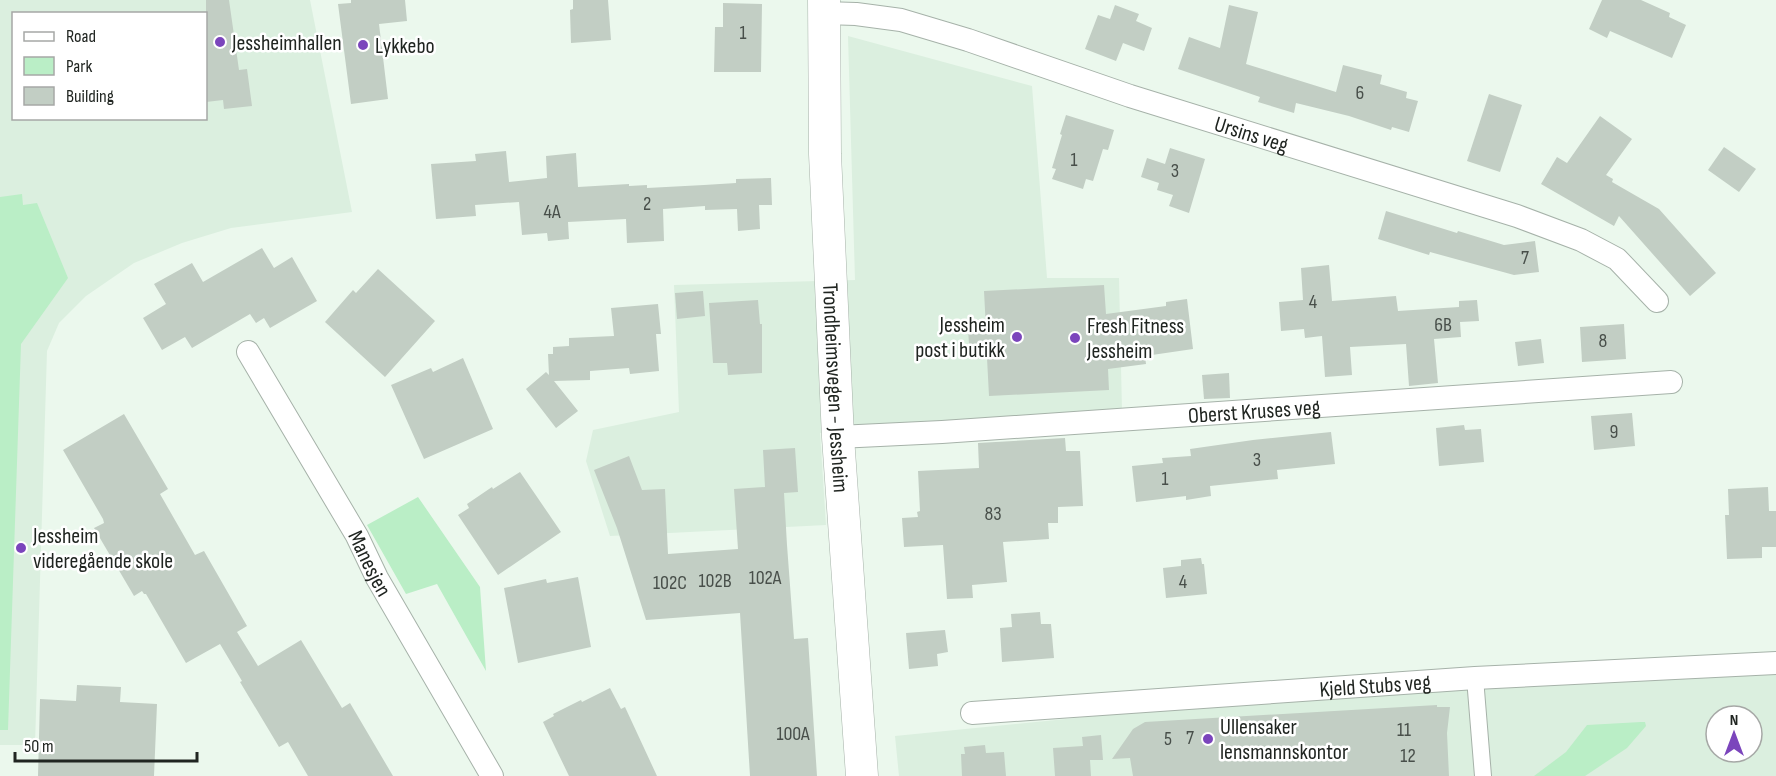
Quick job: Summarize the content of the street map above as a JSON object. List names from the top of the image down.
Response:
{
  "streets": {
    "main road": ["Trondheimsvegen - Jessheim"],
    "street": [
      "Ursins veg",
      "Oberst Kruses veg",
      "Manesjen",
      "Kjeld Stubs veg"
    ]
  },
  "crossings": [
    ["Ursins veg", "Trondheimsvegen - Jessheim"],
    ["Trondheimsvegen - Jessheim", "Oberst Kruses veg"]
  ],
  "places": [
    "Jessheimhallen",
    "Lykkebo",
    "Jessheim post i butikk",
    "Fresh Fitness Jessheim",
    "Jessheim videregående skole",
    "Ullensaker lensmannskontor"
  ],
  "house_numbers": [
    "1",
    "6",
    "1",
    "3",
    "2",
    "4A",
    "7",
    "4",
    "6B",
    "8",
    "9",
    "3",
    "1",
    "83",
    "102A",
    "102B",
    "4",
    "102C",
    "11",
    "100A",
    "7",
    "5",
    "12"
  ],
  "legend": ["Road", "Park", "Building"],
  "scale_bar": "50 m",
  "north": "top"
}
